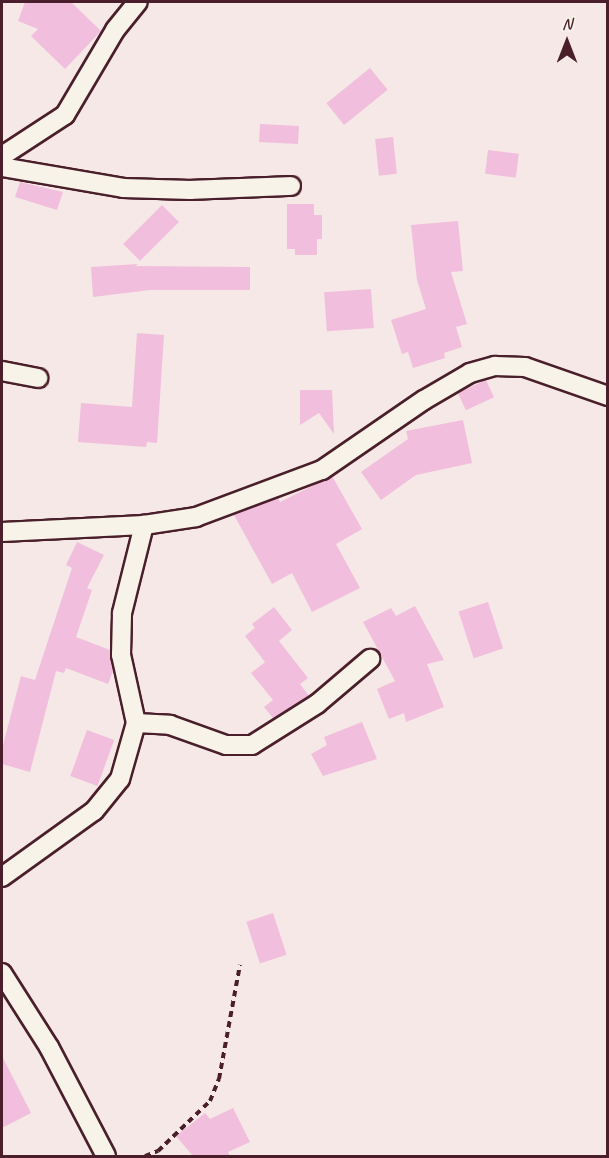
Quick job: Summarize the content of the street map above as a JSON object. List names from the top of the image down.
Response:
{
  "north": "top"
}
